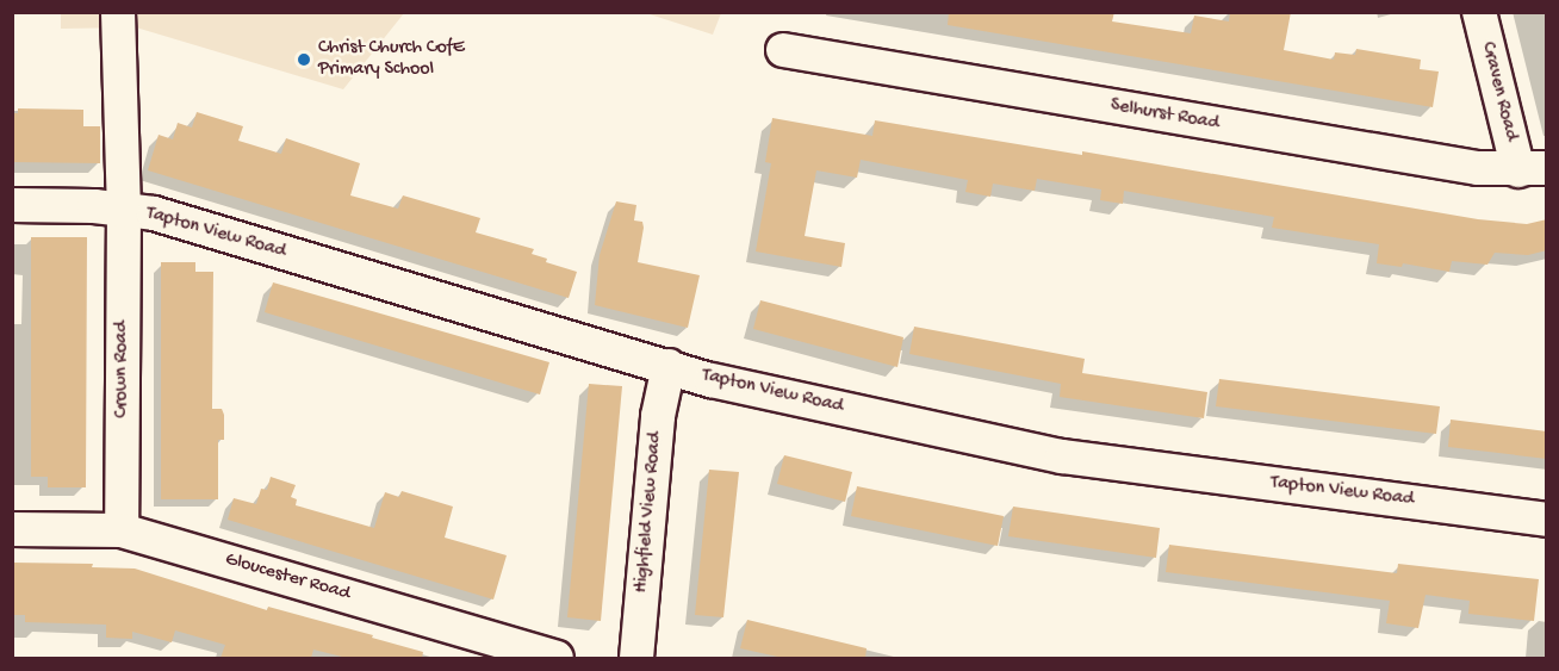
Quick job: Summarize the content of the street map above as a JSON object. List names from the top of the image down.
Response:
{
  "streets": {
    "street": [
      "Craven Road",
      "Selhurst Road",
      "Tapton View Road",
      "Crown Road",
      "Highfield View Road",
      "Gloucester Road"
    ]
  },
  "crossings": [
    ["Craven Road", "Selhurst Road"],
    ["Tapton View Road", "Crown Road"],
    ["Tapton View Road", "Highfield View Road"],
    ["Crown Road", "Gloucester Road"]
  ],
  "places": ["Christ Church CofE Primary School"]
}
